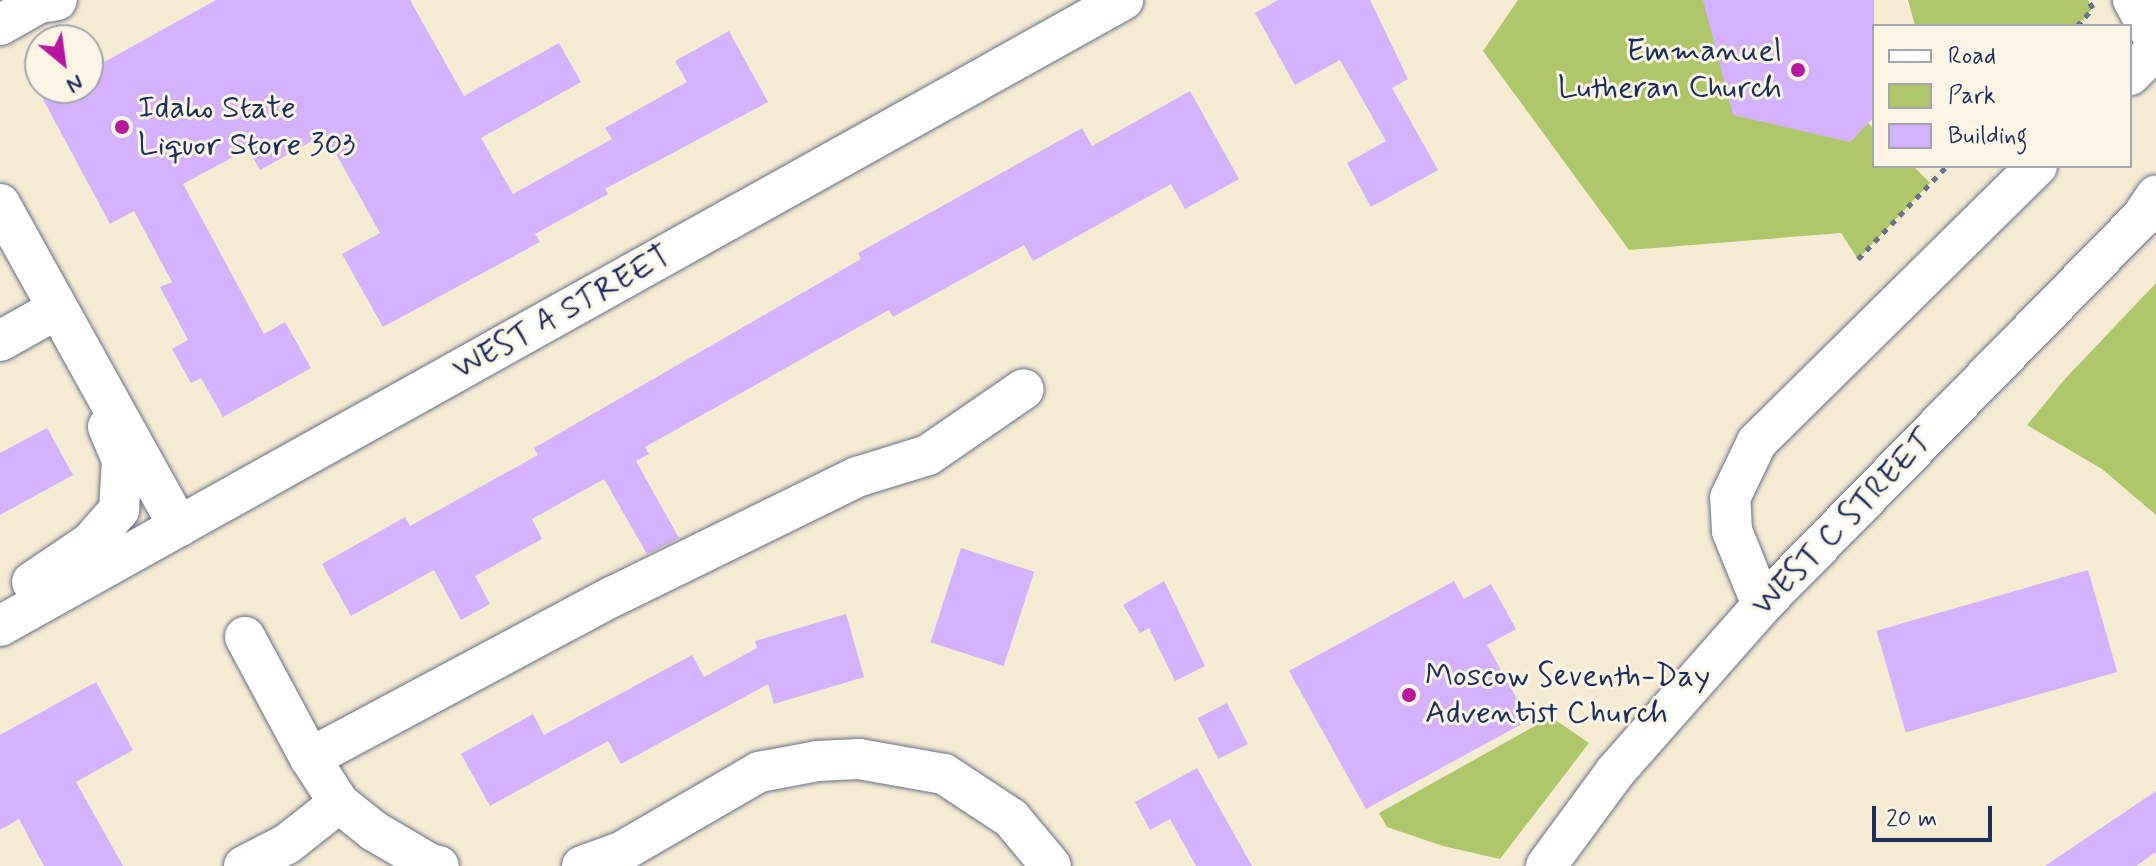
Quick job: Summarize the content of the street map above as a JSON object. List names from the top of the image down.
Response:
{
  "streets": {
    "street": ["WEST A STREET", "WEST C STREET"]
  },
  "places": ["Emmanuel Lutheran Church", "Idaho State Liquor Store 303", "Moscow Seventh-Day Adventist Church"],
  "legend": ["Road", "Park", "Building"],
  "scale_bar": "20 m",
  "north": "bottom right"
}
